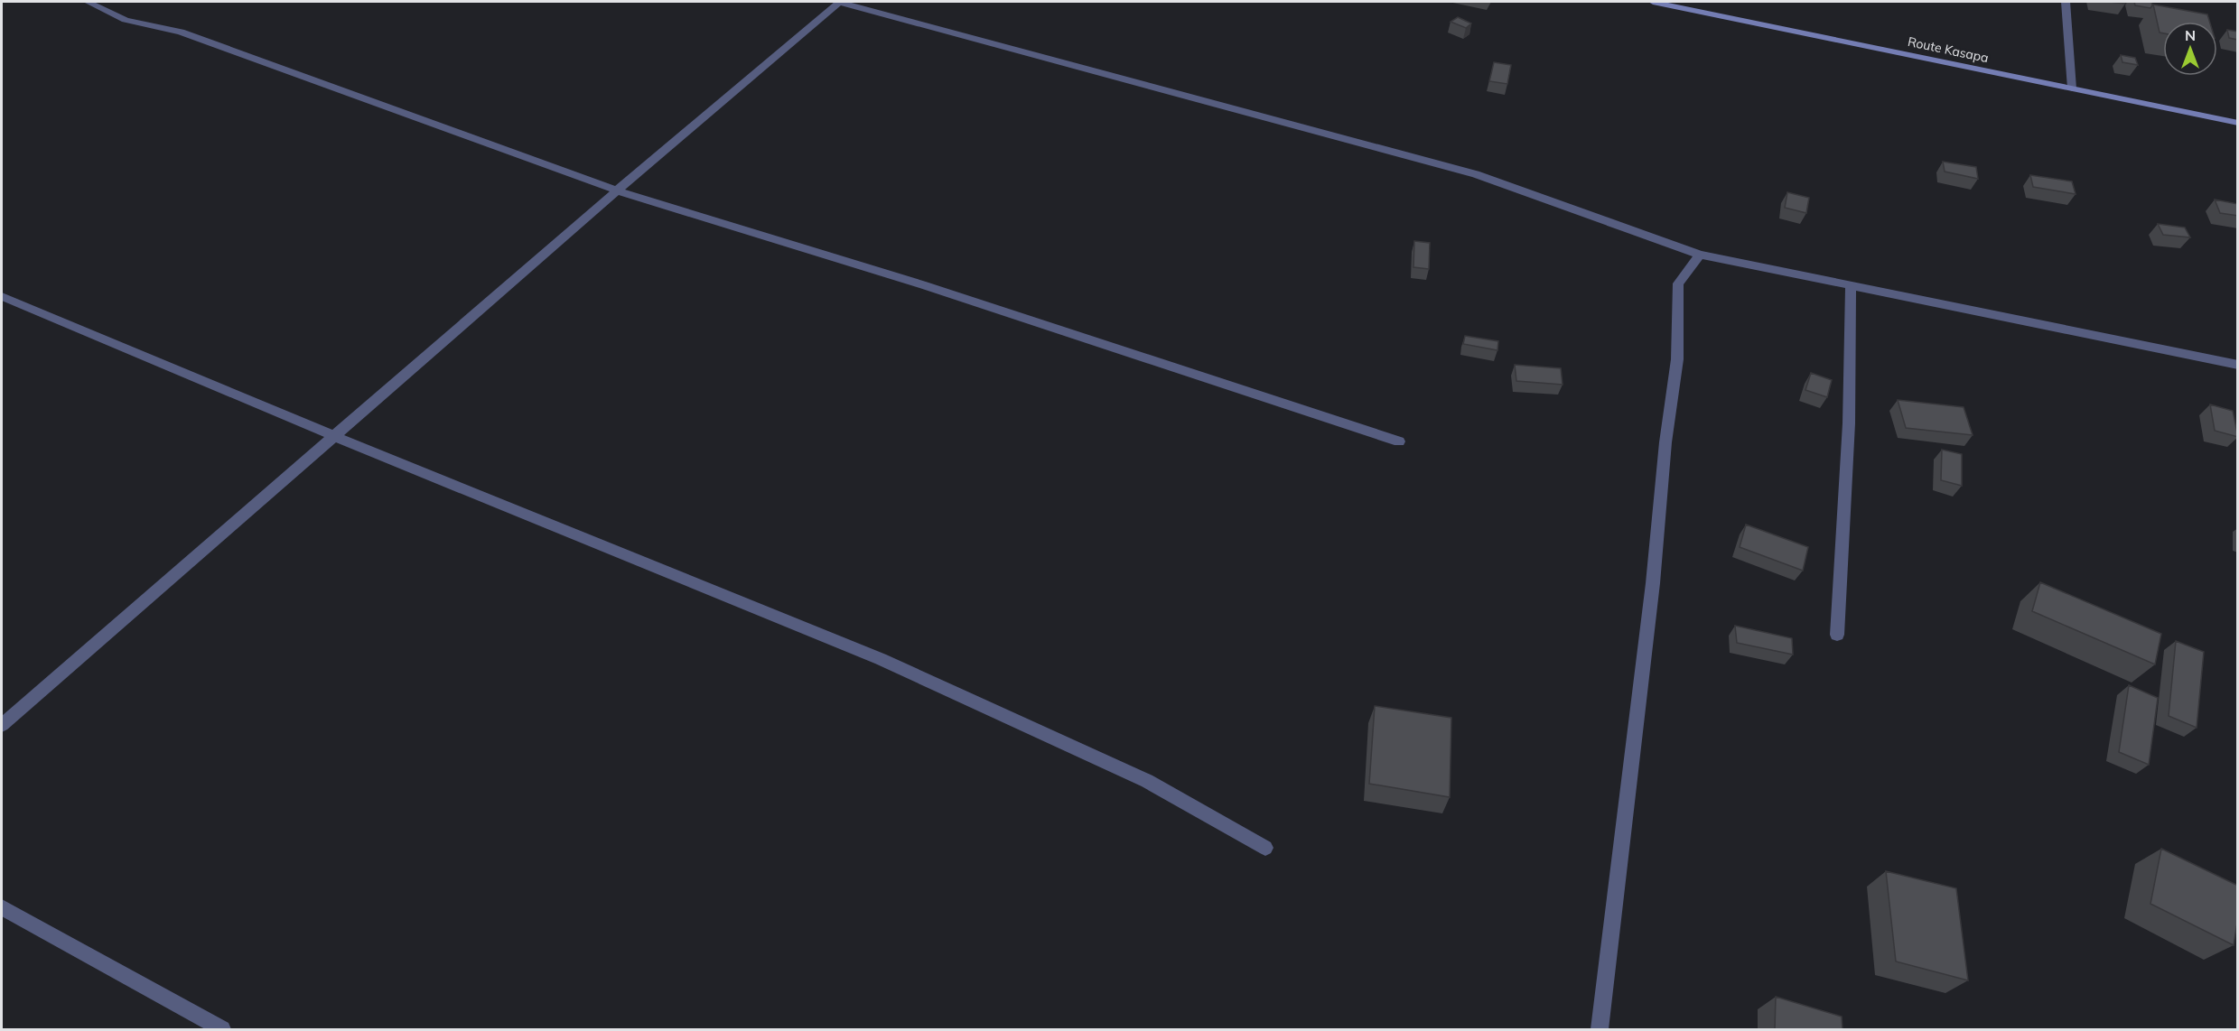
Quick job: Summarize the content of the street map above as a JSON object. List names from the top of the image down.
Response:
{
  "streets": {
    "main road": ["Route Kasapa"]
  },
  "north": "top"
}
